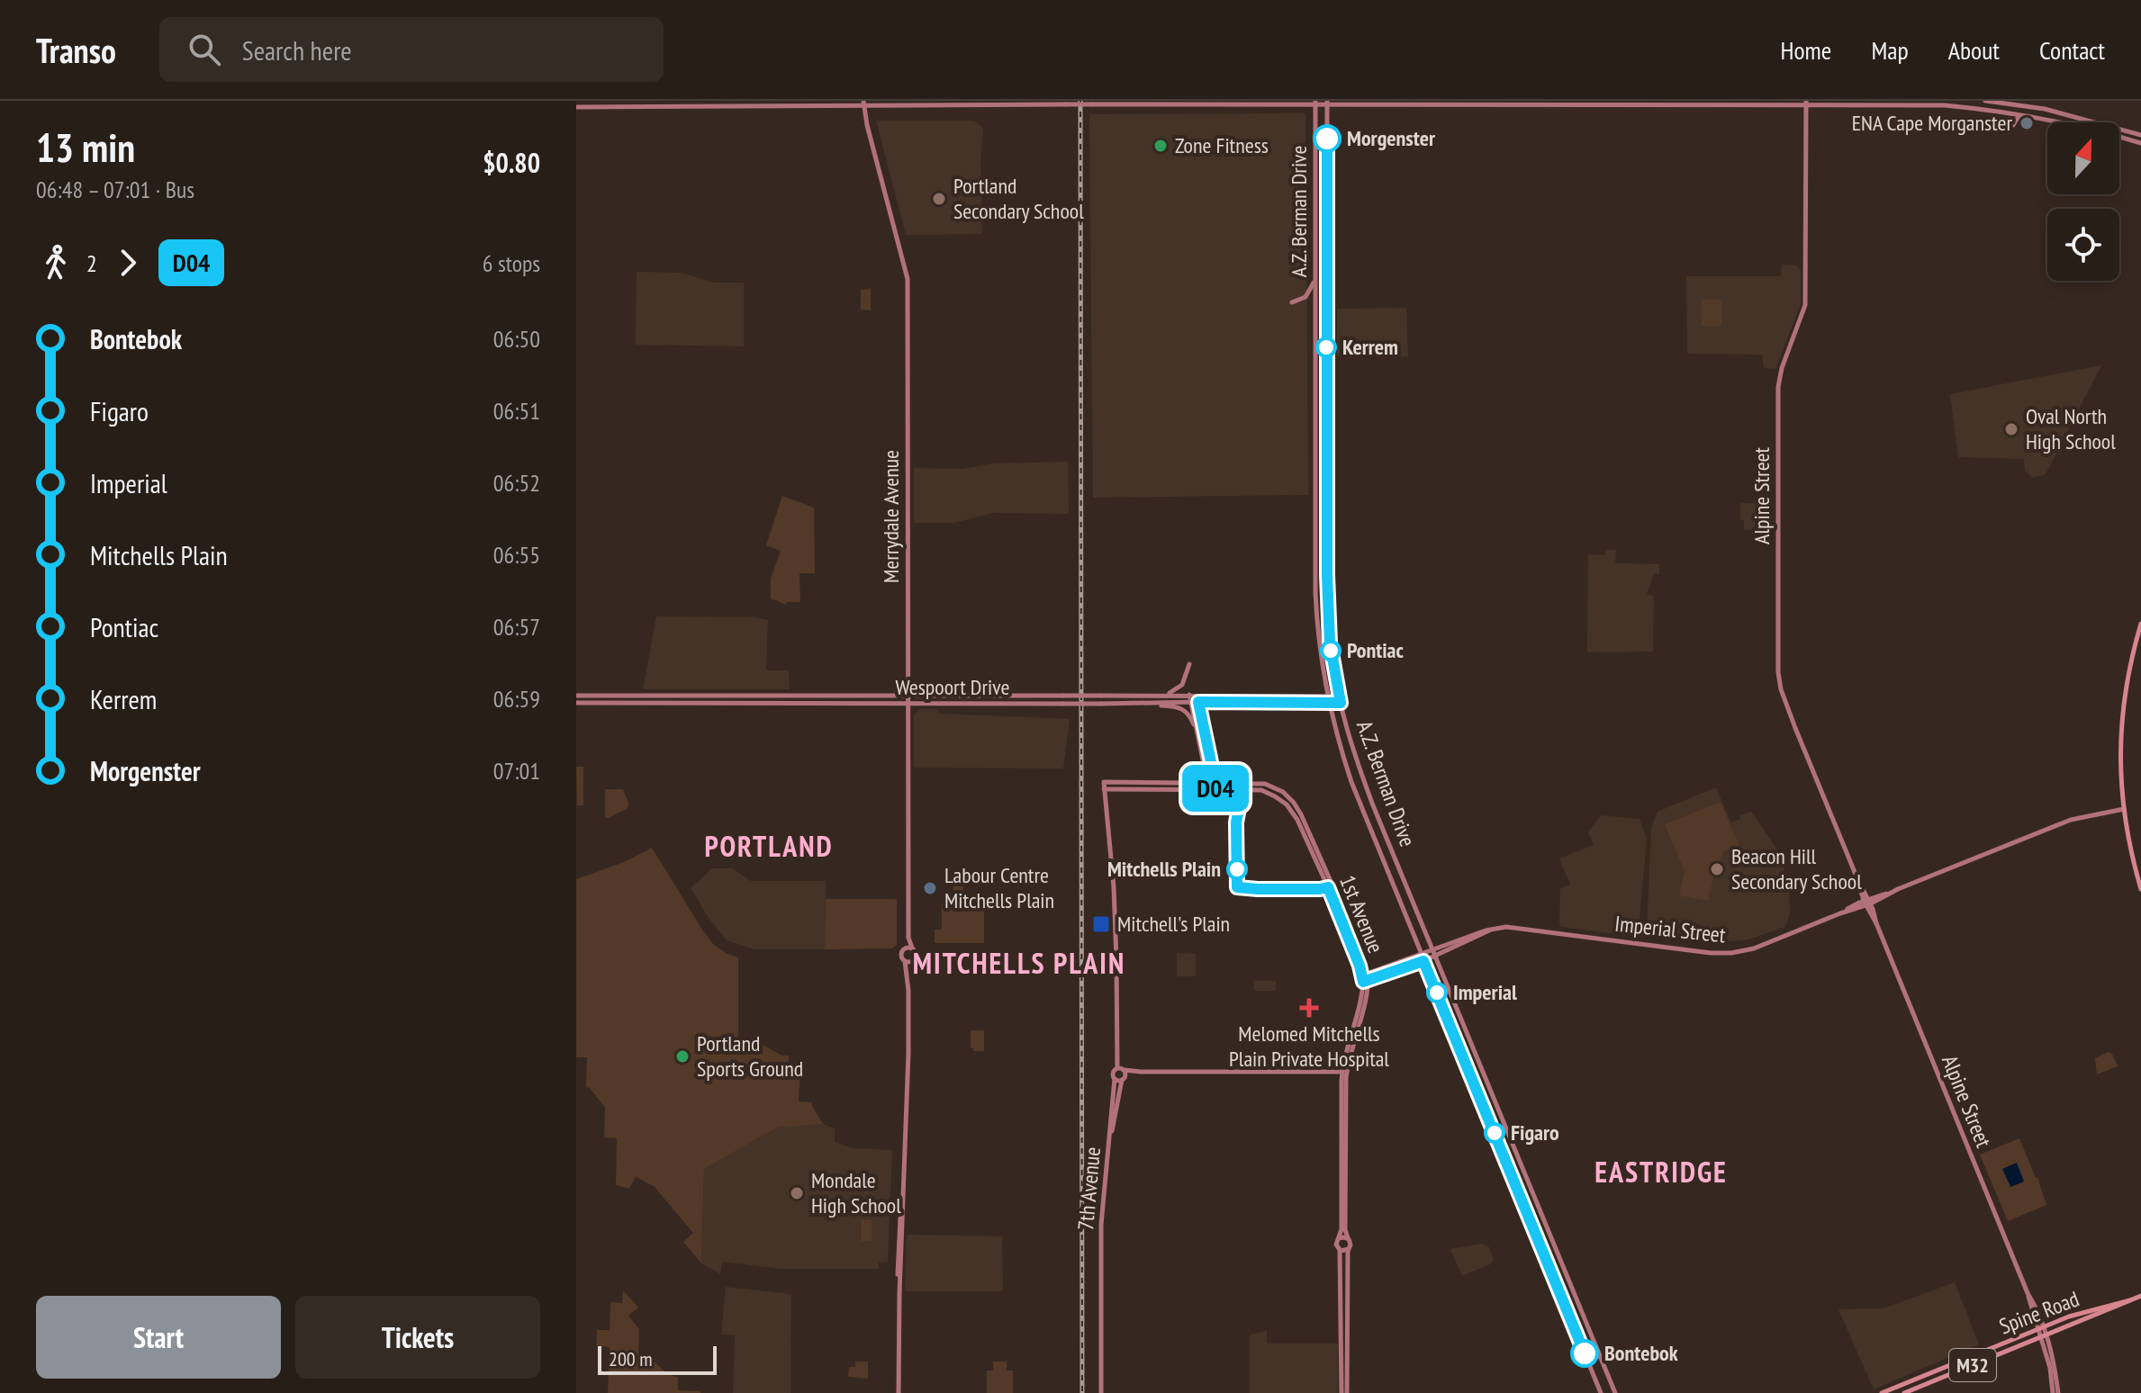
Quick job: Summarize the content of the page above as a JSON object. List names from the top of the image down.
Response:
{
  "streets": {
    "main road": ["Spine Road", "M32"],
    "street": [
      "A.Z. Berman Drive",
      "Alpine Street",
      "Merrydale Avenue",
      "Wespoort Drive",
      "1st Avenue",
      "Imperial Street",
      "7th Avenue"
    ]
  },
  "crossings": [
    ["A.Z. Berman Drive", "Wespoort Drive"],
    ["A.Z. Berman Drive", "Imperial Street"],
    ["Alpine Street", "Imperial Street"],
    ["Alpine Street", "Spine Road"],
    ["Merrydale Avenue", "Wespoort Drive"]
  ],
  "districts": ["PORTLAND", "MITCHELLS PLAIN", "EASTRIDGE"],
  "places": {
    "other": [
      "ENA Cape Morganster",
      "Morgenster",
      "Zone Fitness",
      "Portland Secondary School",
      "Kerrem",
      "Oval North High School",
      "Pontiac",
      "Mitchells Plain",
      "Beacon Hill Secondary School",
      "Labour Centre Mitchells Plain",
      "Imperial",
      "Portland Sports Ground",
      "Figaro",
      "Mondale High School",
      "Bontebok"
    ],
    "transit": ["Mitchell's Plain"],
    "health": ["Melomed Mitchells Plain Private Hospital"]
  },
  "lines": ["bus line D04"],
  "scale_bar": "200 m",
  "north": "top",
  "page": {
    "header": "Transo",
    "search": "Search here",
    "nav": [
      "Home",
      "Map",
      "About",
      "Contact"
    ],
    "heading": ["13 min", "06:48 – 07:01 · Bus", "$0.80"],
    "on_map": "D04",
    "legs": ["2", "D04", "6 stops"],
    "list": [
      {
        "name": "Bontebok",
        "value": "06:50"
      },
      {
        "name": "Figaro",
        "value": "06:51"
      },
      {
        "name": "Imperial",
        "value": "06:52"
      },
      {
        "name": "Mitchells Plain",
        "value": "06:55"
      },
      {
        "name": "Pontiac",
        "value": "06:57"
      },
      {
        "name": "Kerrem",
        "value": "06:59"
      },
      {
        "name": "Morgenster",
        "value": "07:01"
      }
    ],
    "buttons": ["Start", "Tickets"],
    "scale": "200 m"
  }
}
